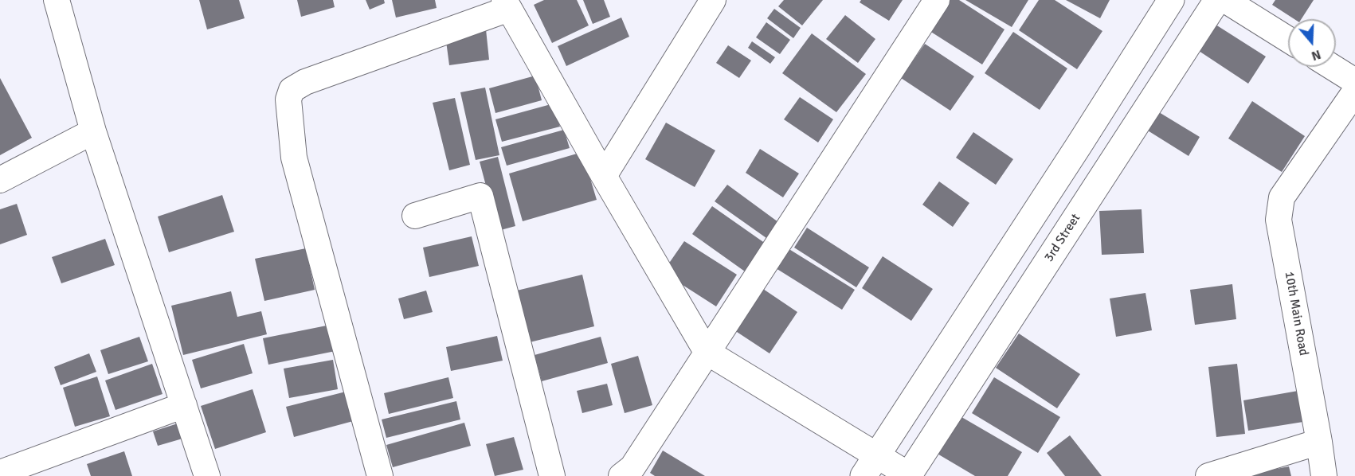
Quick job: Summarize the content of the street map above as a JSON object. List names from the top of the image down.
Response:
{
  "streets": {
    "street": ["3rd Street", "10th Main Road"]
  },
  "north": "bottom"
}
